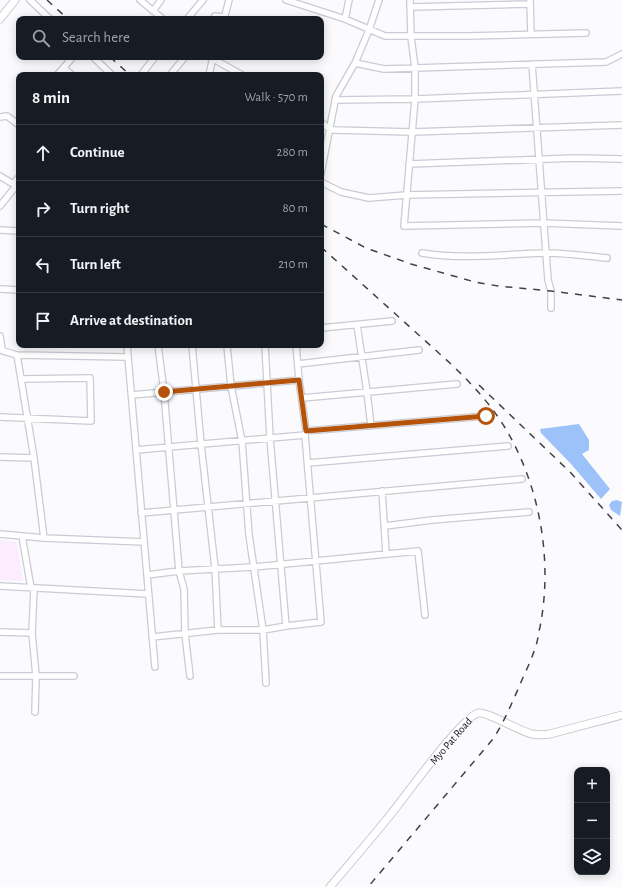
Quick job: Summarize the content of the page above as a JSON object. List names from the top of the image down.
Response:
{
  "streets": {
    "main road": ["Myo Pat Road"]
  },
  "page": {
    "search": "Search here",
    "heading": ["8 min", "Walk · 570 m"],
    "list": [
      ["Continue", "280 m"],
      ["Turn right", "80 m"],
      ["Turn left", "210 m"],
      "Arrive at destination"
    ],
    "map_buttons": ["+", "−"]
  }
}
